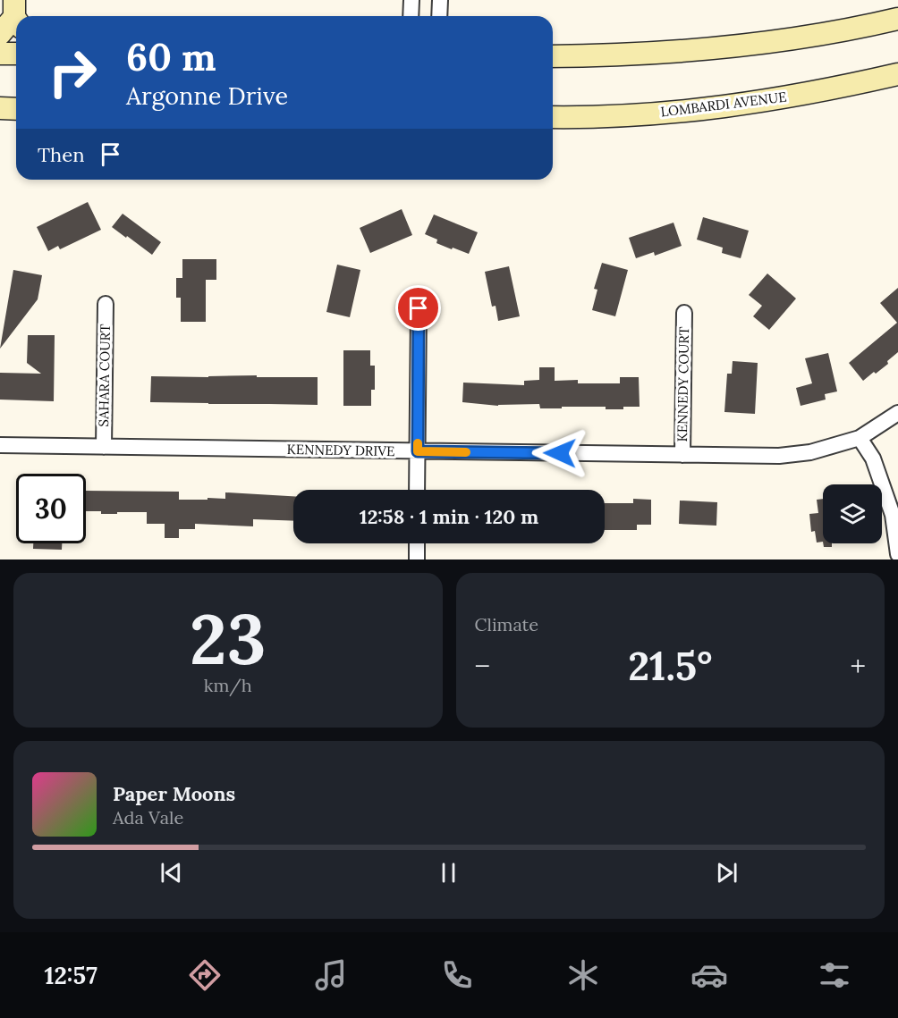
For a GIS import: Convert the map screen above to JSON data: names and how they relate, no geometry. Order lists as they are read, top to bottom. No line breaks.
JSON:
{"streets":{"main road":["LOMBARDI AVENUE"],"street":["SAHARA COURT","KENNEDY COURT","KENNEDY DRIVE"]},"crossings":[["SAHARA COURT","KENNEDY DRIVE"],["KENNEDY COURT","KENNEDY DRIVE"]],"page":{"turn":["60 m","Argonne Drive"],"then":"Then","limit":"30","trip":"12:58 · 1 min · 120 m","tile":[["23","km/h"],"Climate"],"heat":["−","21.5°","+"],"song":["Paper Moons","Ada Vale"],"tabs":"12:57"}}
